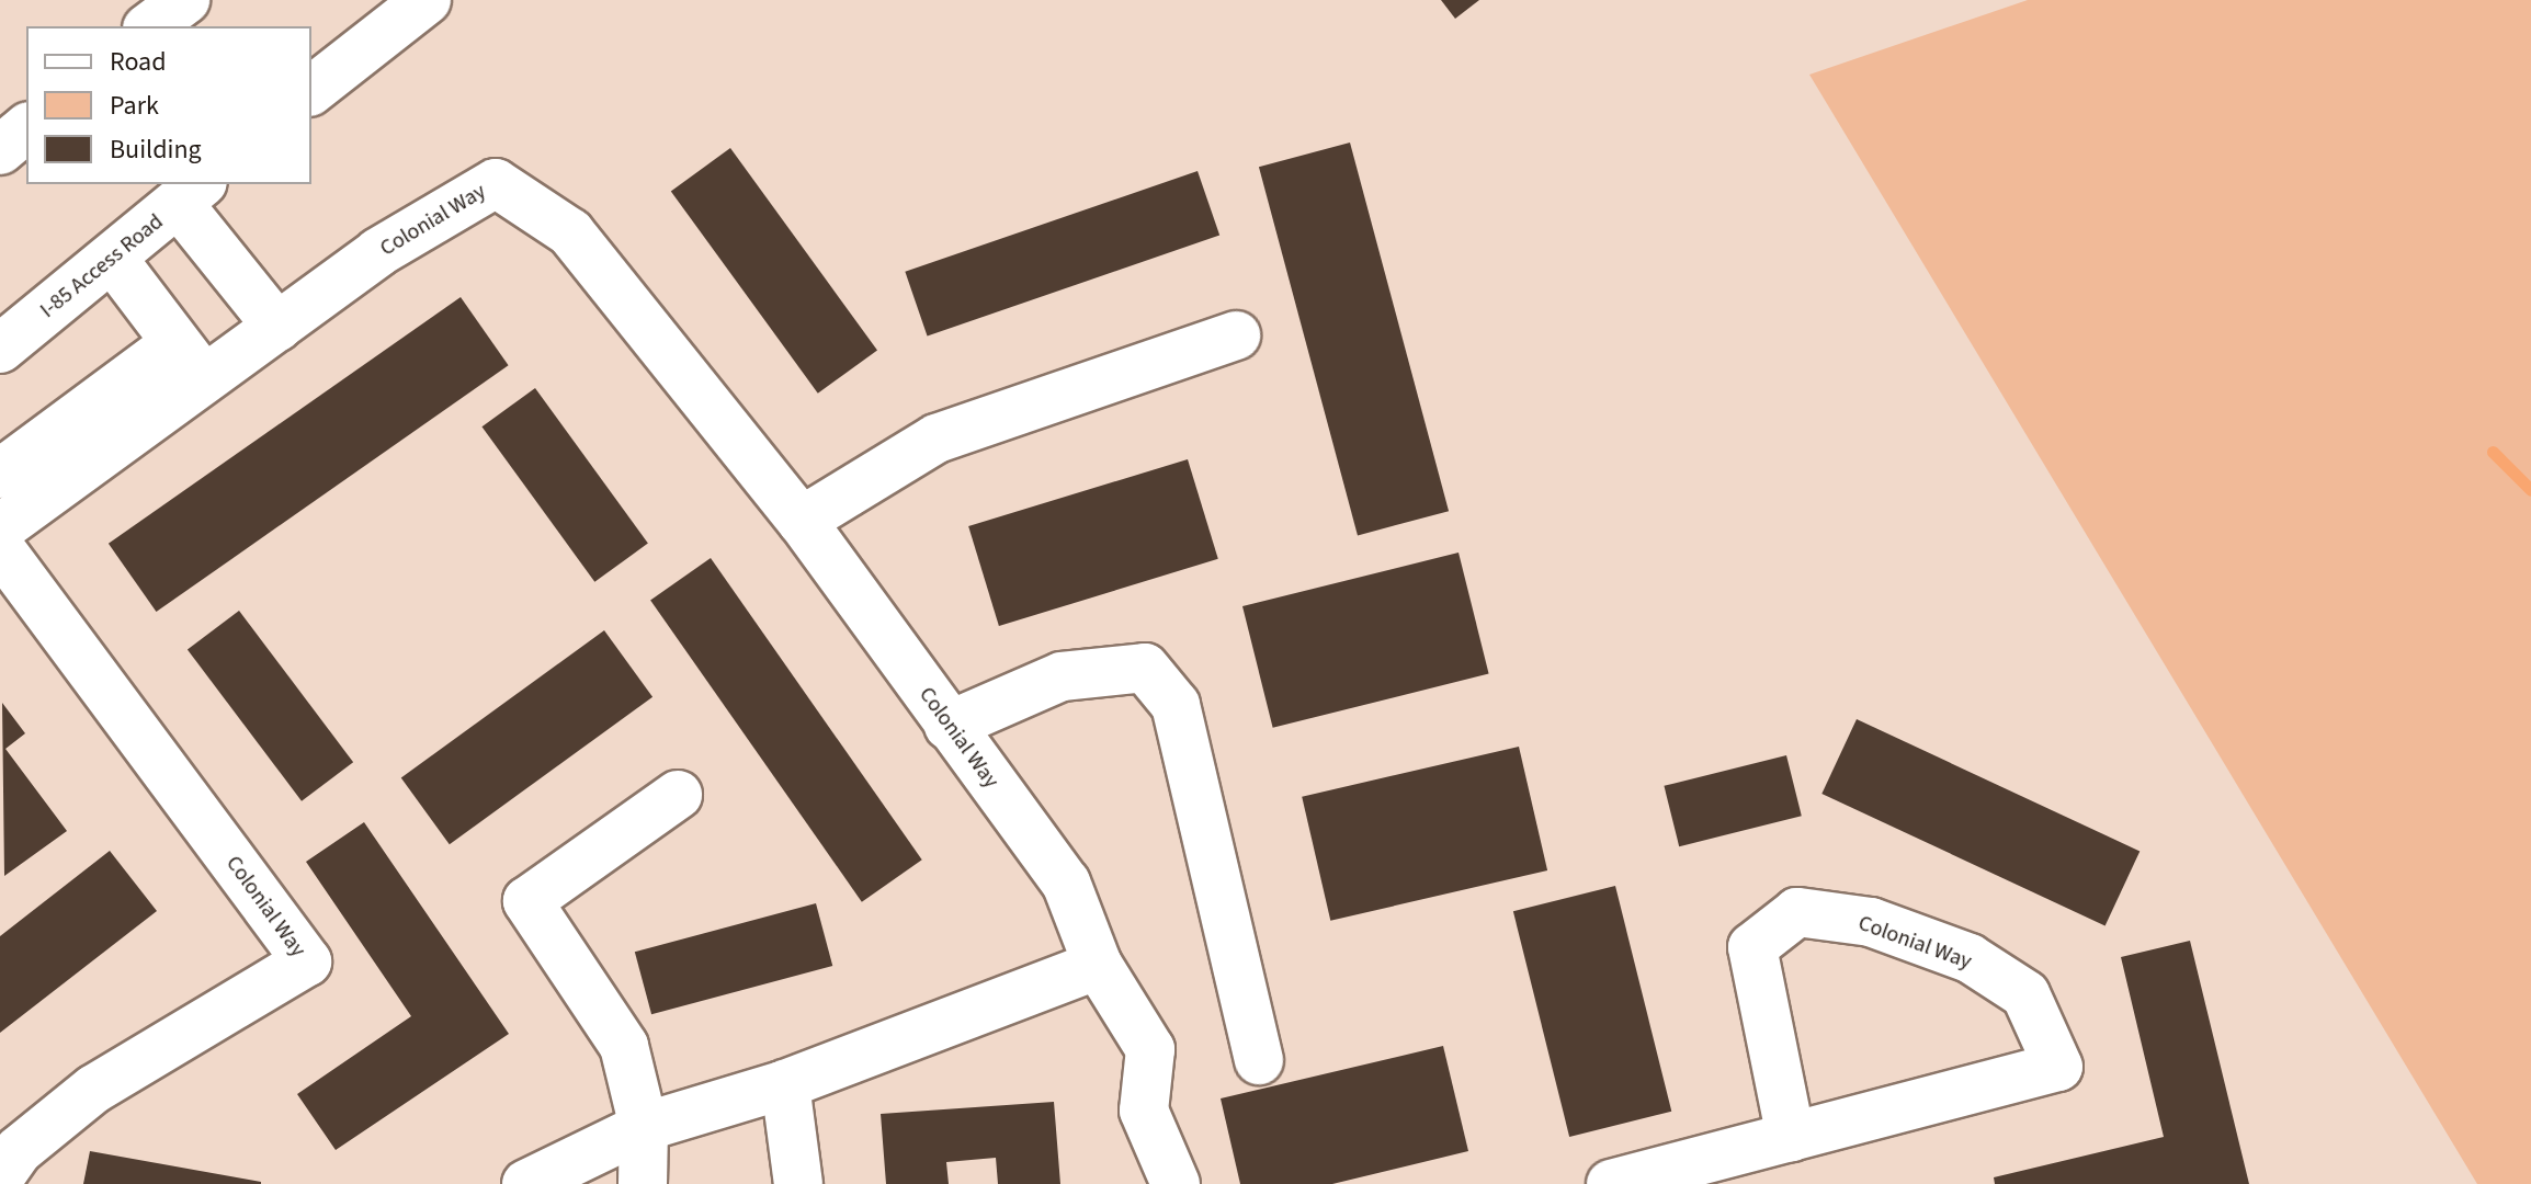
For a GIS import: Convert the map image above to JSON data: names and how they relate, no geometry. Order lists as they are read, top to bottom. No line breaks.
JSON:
{"streets":{"main road":["Colonial Way","I-85 Access Road"]},"legend":["Road","Park","Building"]}
